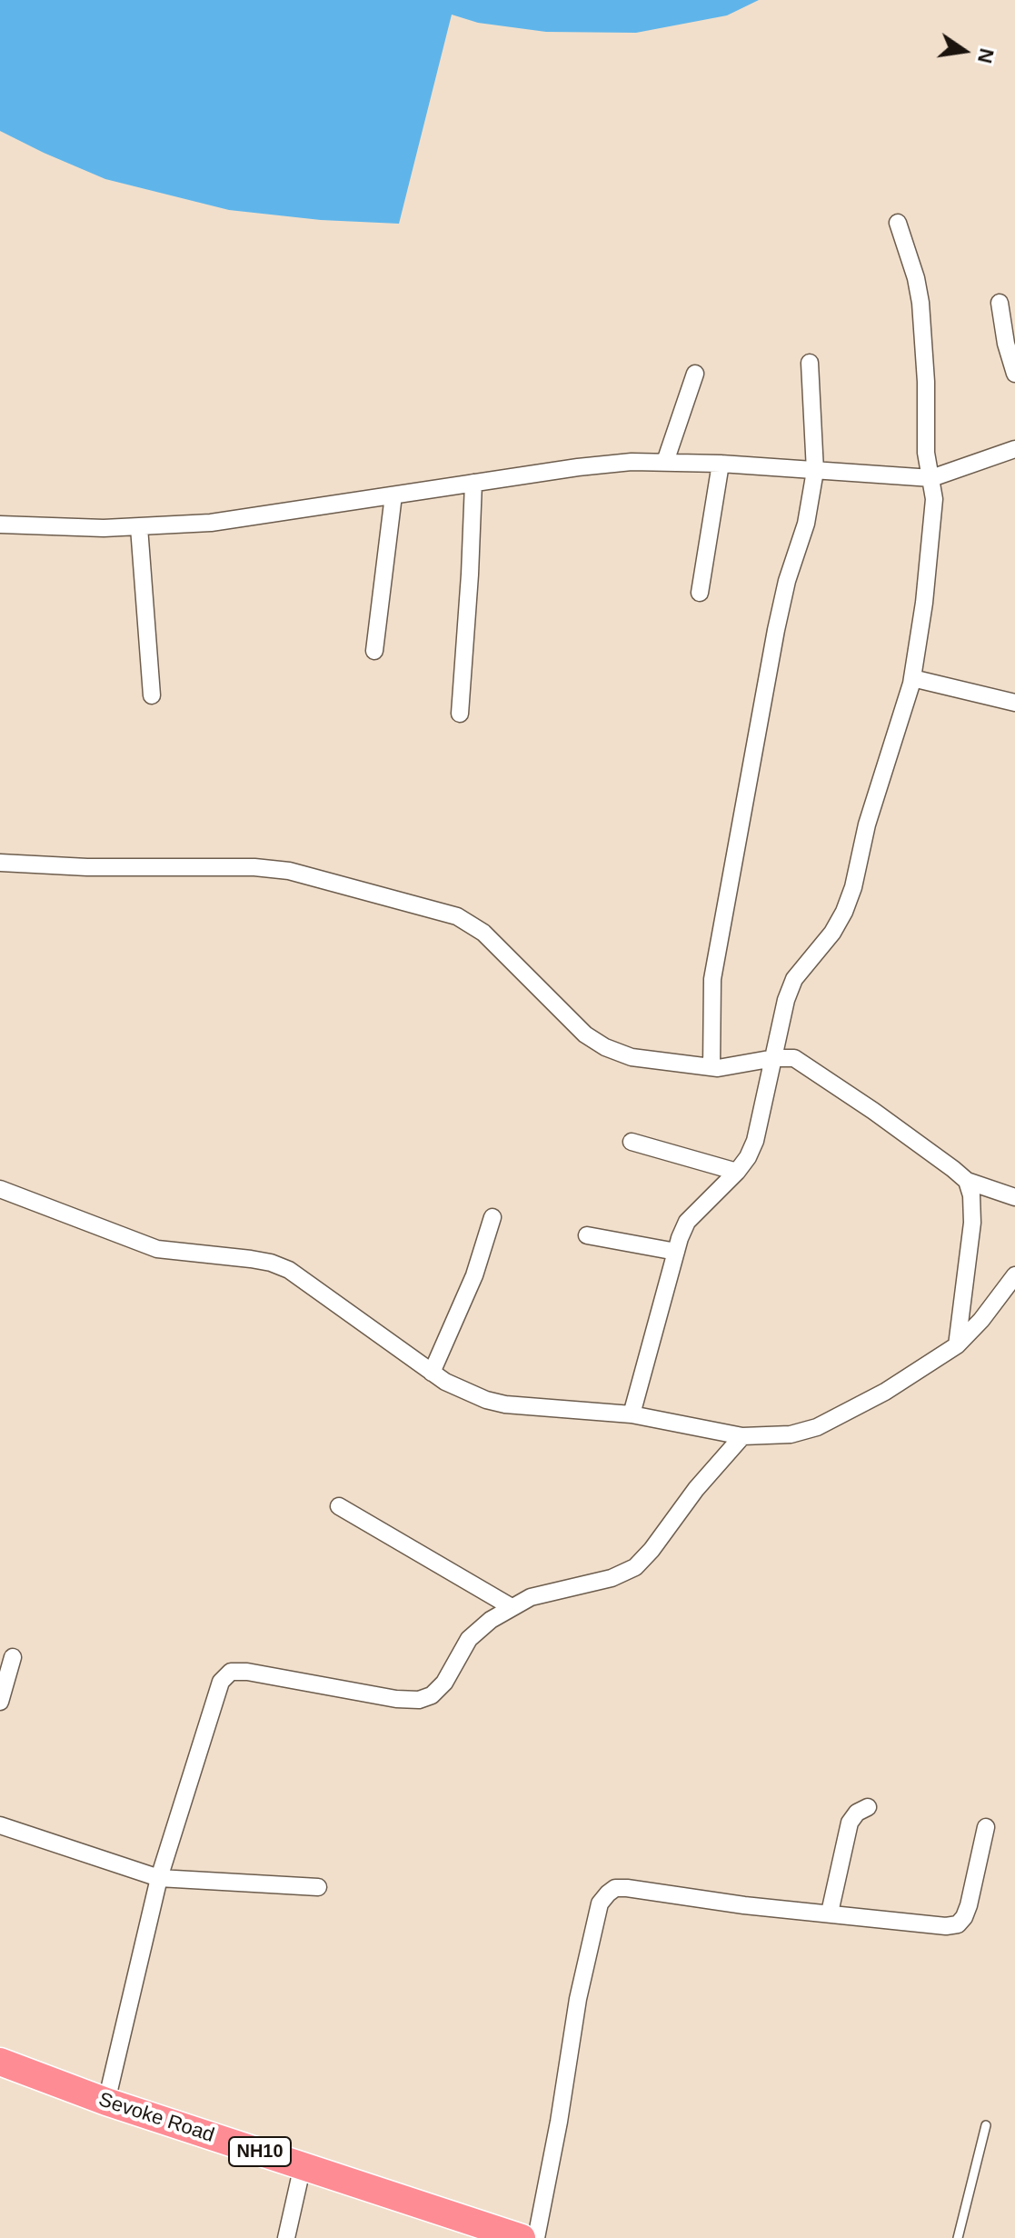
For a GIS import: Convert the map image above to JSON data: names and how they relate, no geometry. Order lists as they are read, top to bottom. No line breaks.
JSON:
{"streets":{"highway":["Sevoke Road","NH10"]},"north":"right"}
